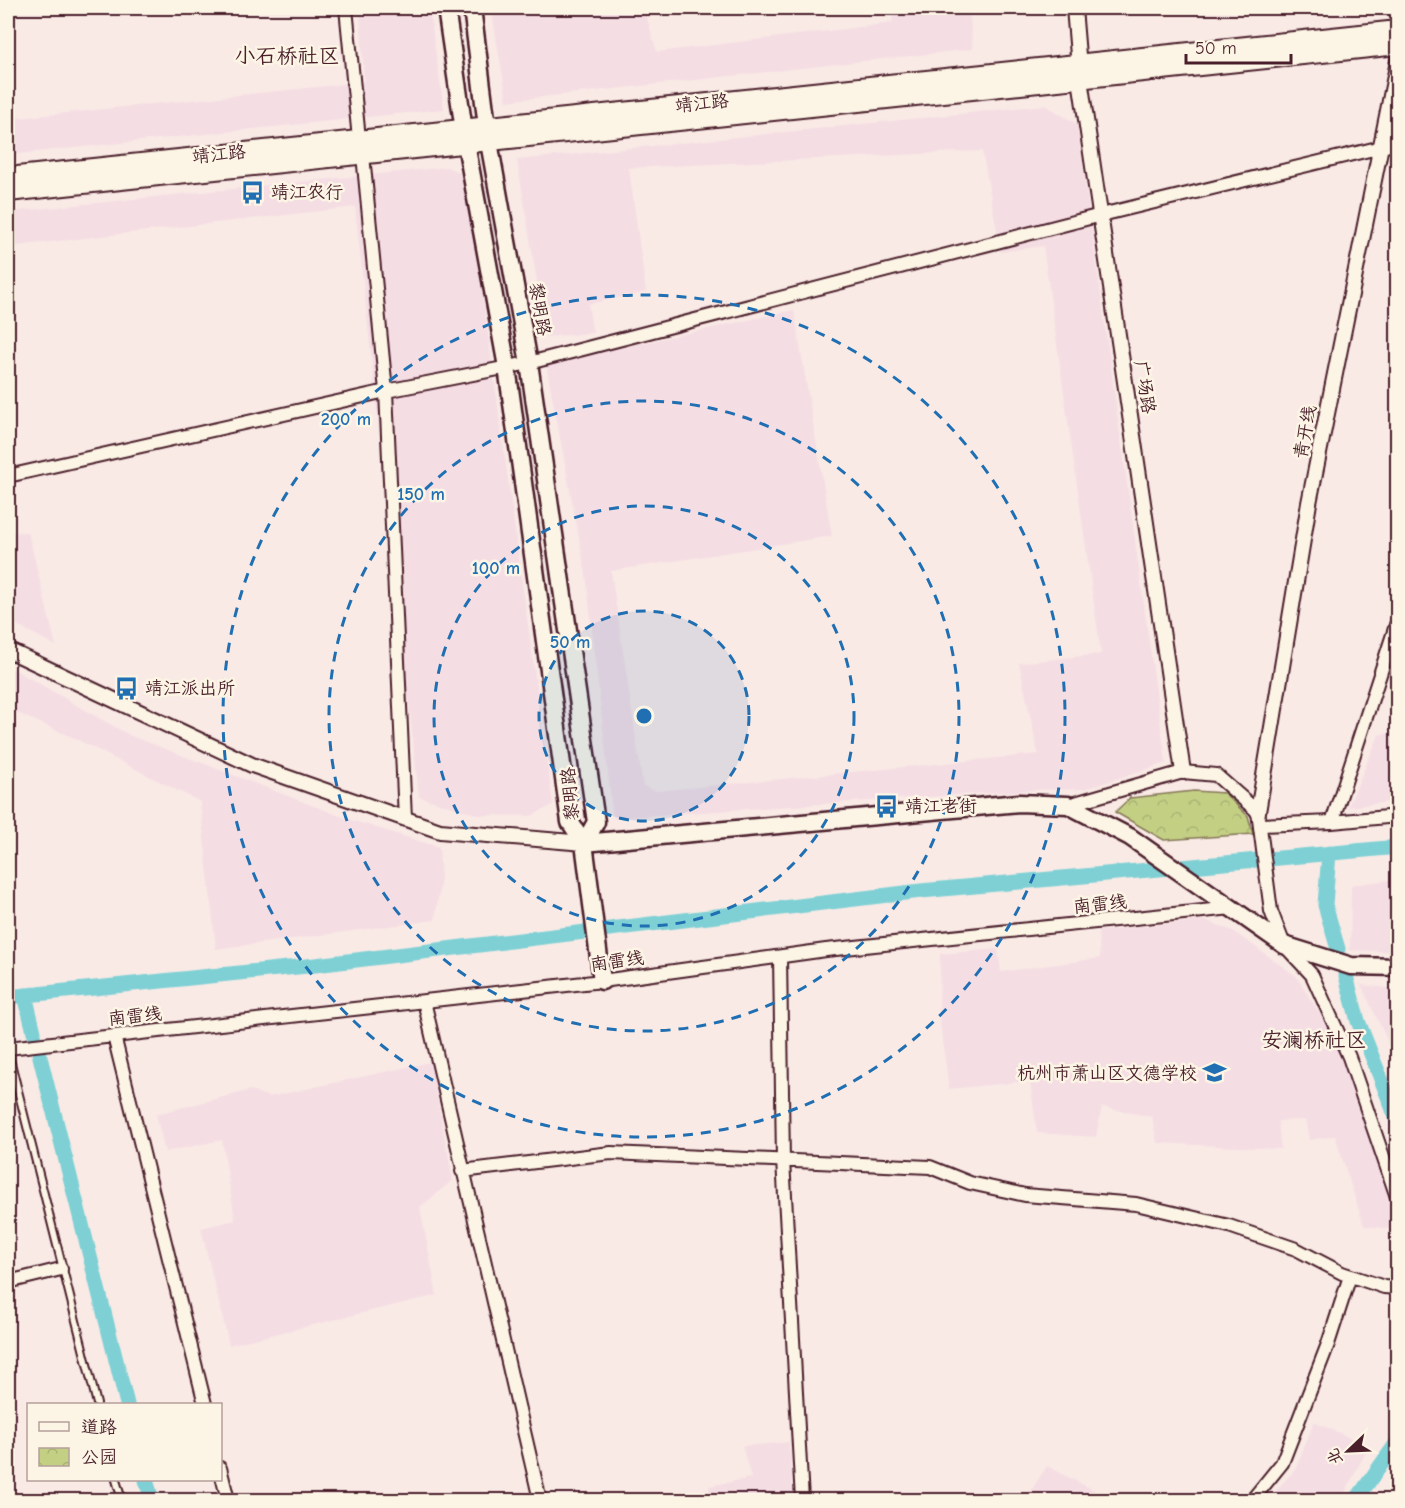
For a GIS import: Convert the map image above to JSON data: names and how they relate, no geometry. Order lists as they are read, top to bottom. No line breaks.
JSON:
{"streets":{"main road":["靖江路","黎明路"],"street":["广场路","青开线","南雷线"]},"crossings":[["靖江路","黎明路"],["靖江路","广场路"]],"districts":["小石桥社区","安澜桥社区"],"places":{"bus stop":["靖江农行","靖江派出所","靖江老街"],"school or university":["杭州市萧山区文德学校"]},"legend":["道路","公园"],"scale_bar":"50 m","north":"bottom left","rings":["200 m","150 m","100 m","50 m"]}
